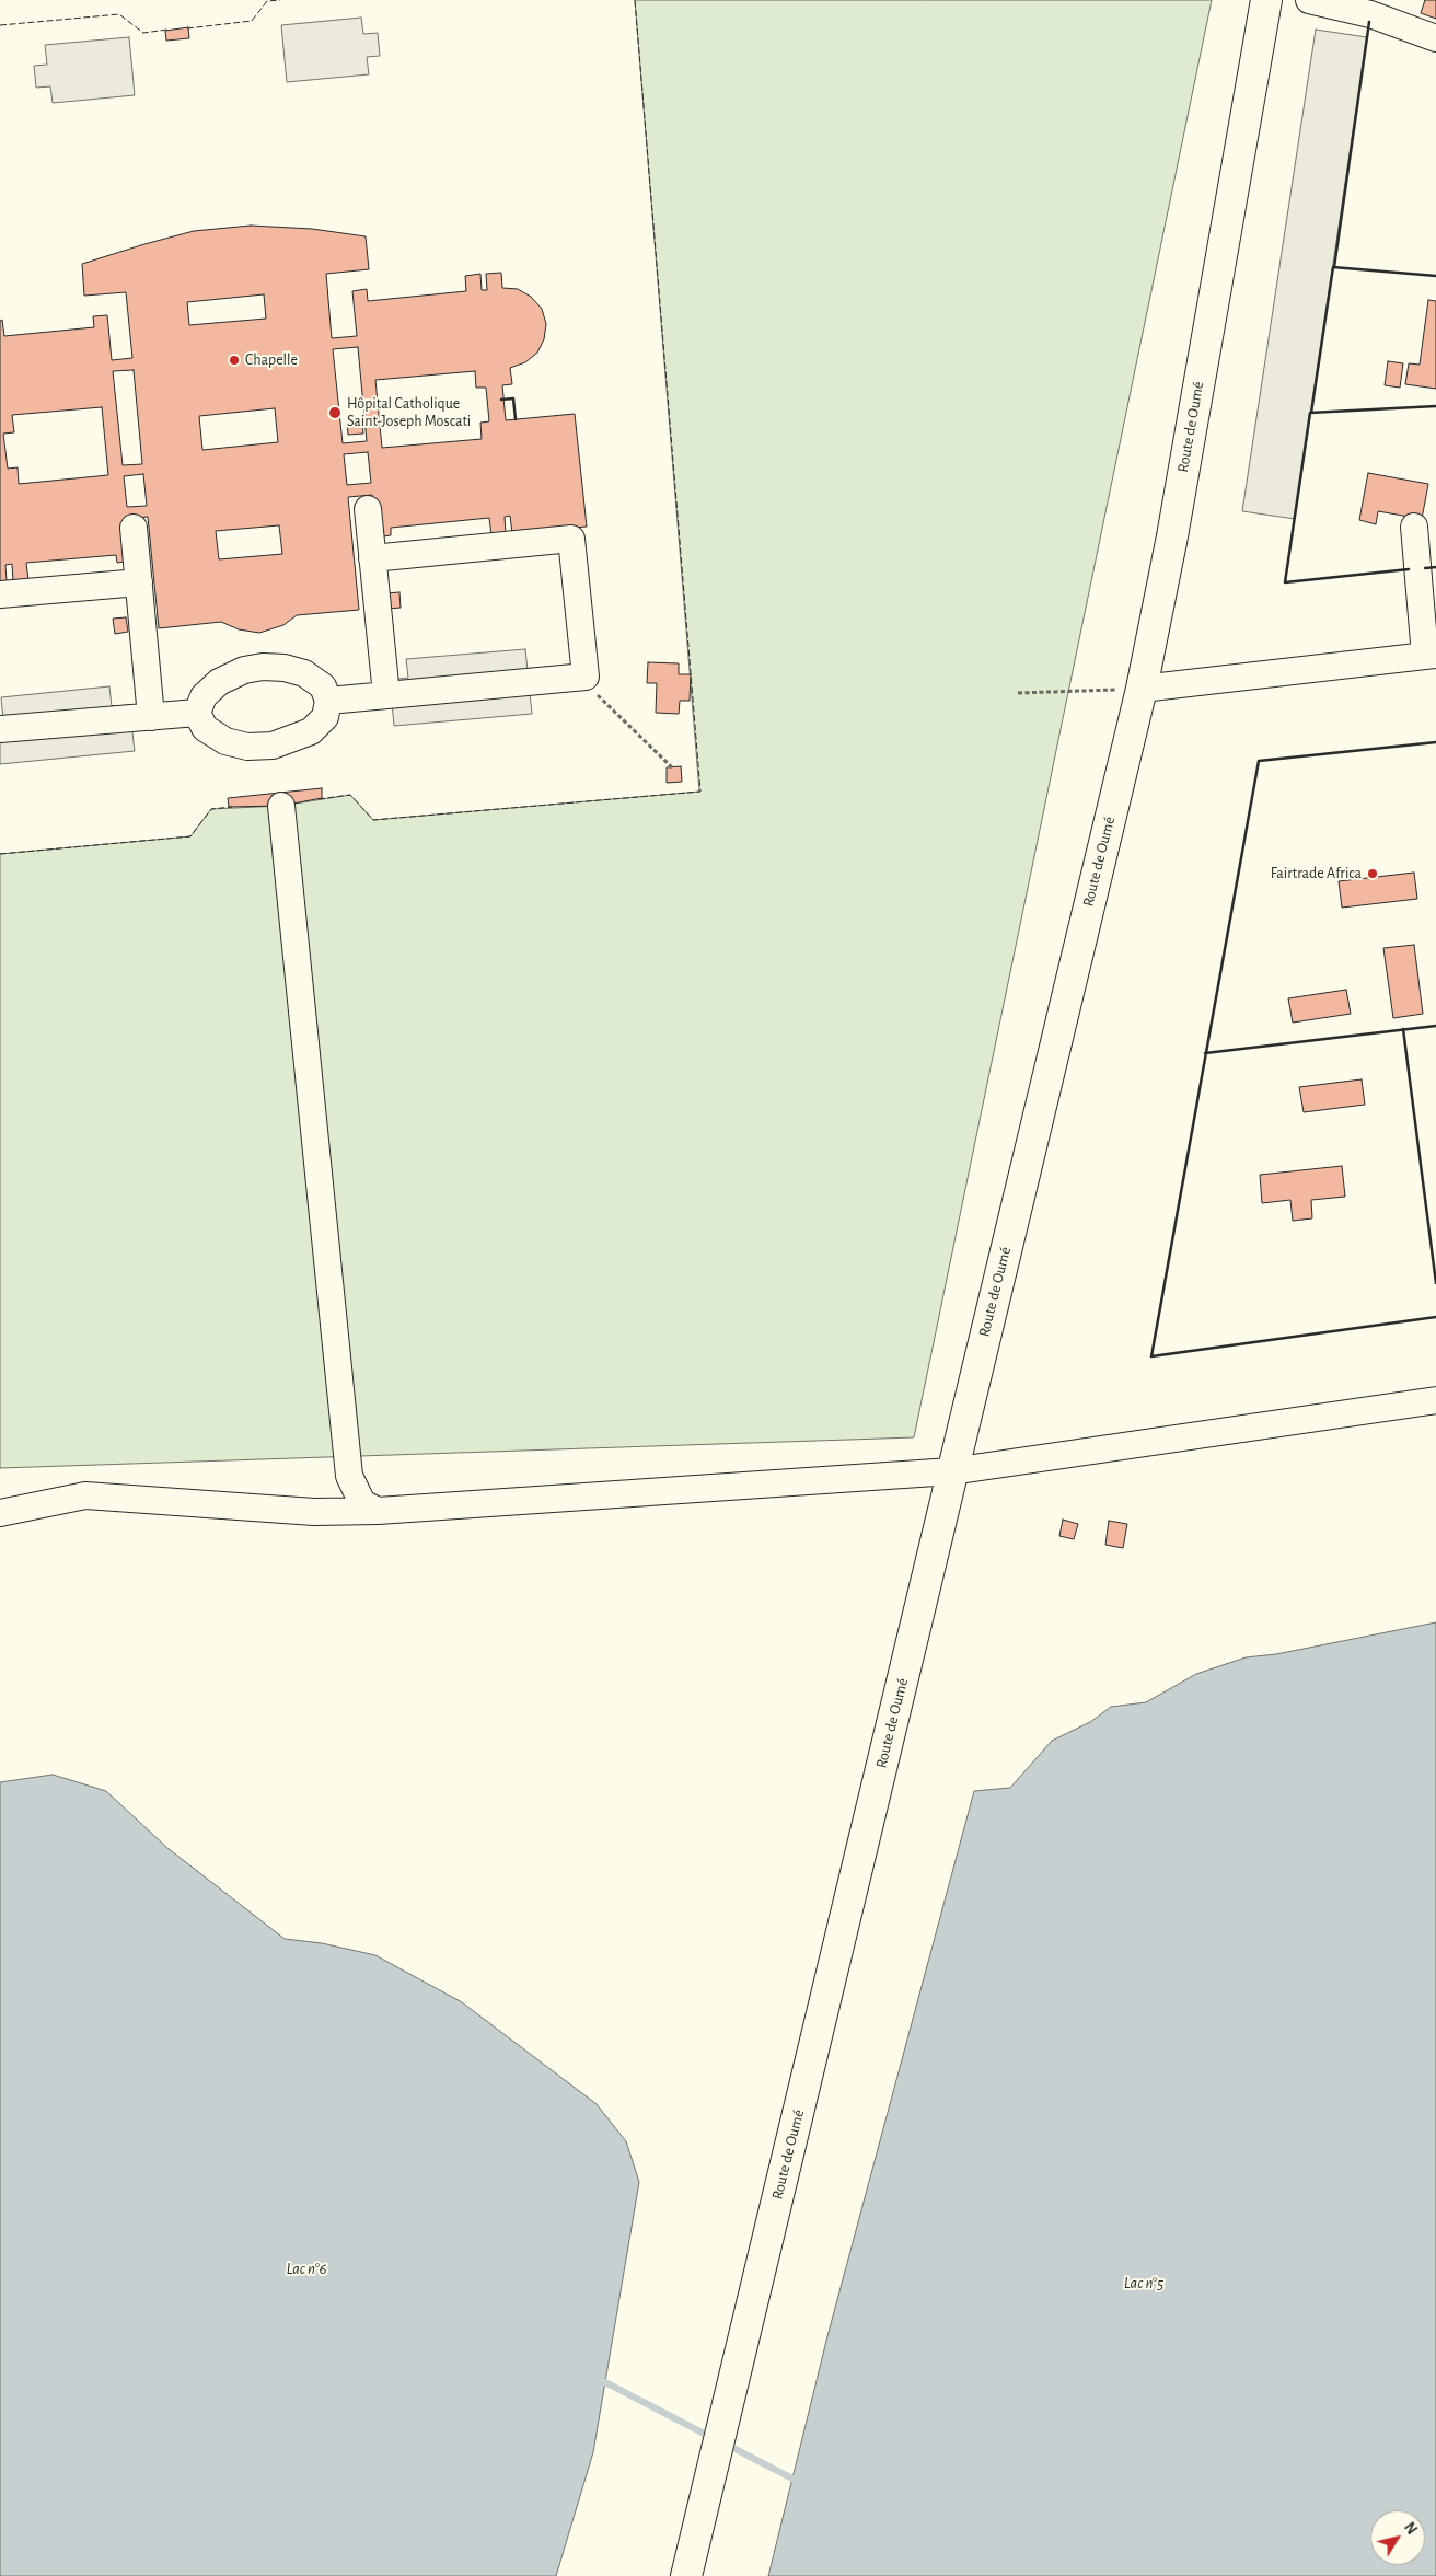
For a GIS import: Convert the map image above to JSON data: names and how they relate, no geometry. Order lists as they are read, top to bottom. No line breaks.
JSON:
{"streets":{"main road":["Route de Oumé"]},"water":["Lac n°6","Lac n°5"],"places":["Chapelle","Hôpital Catholique Saint-Joseph Moscati","Fairtrade Africa"],"north":"top right"}
